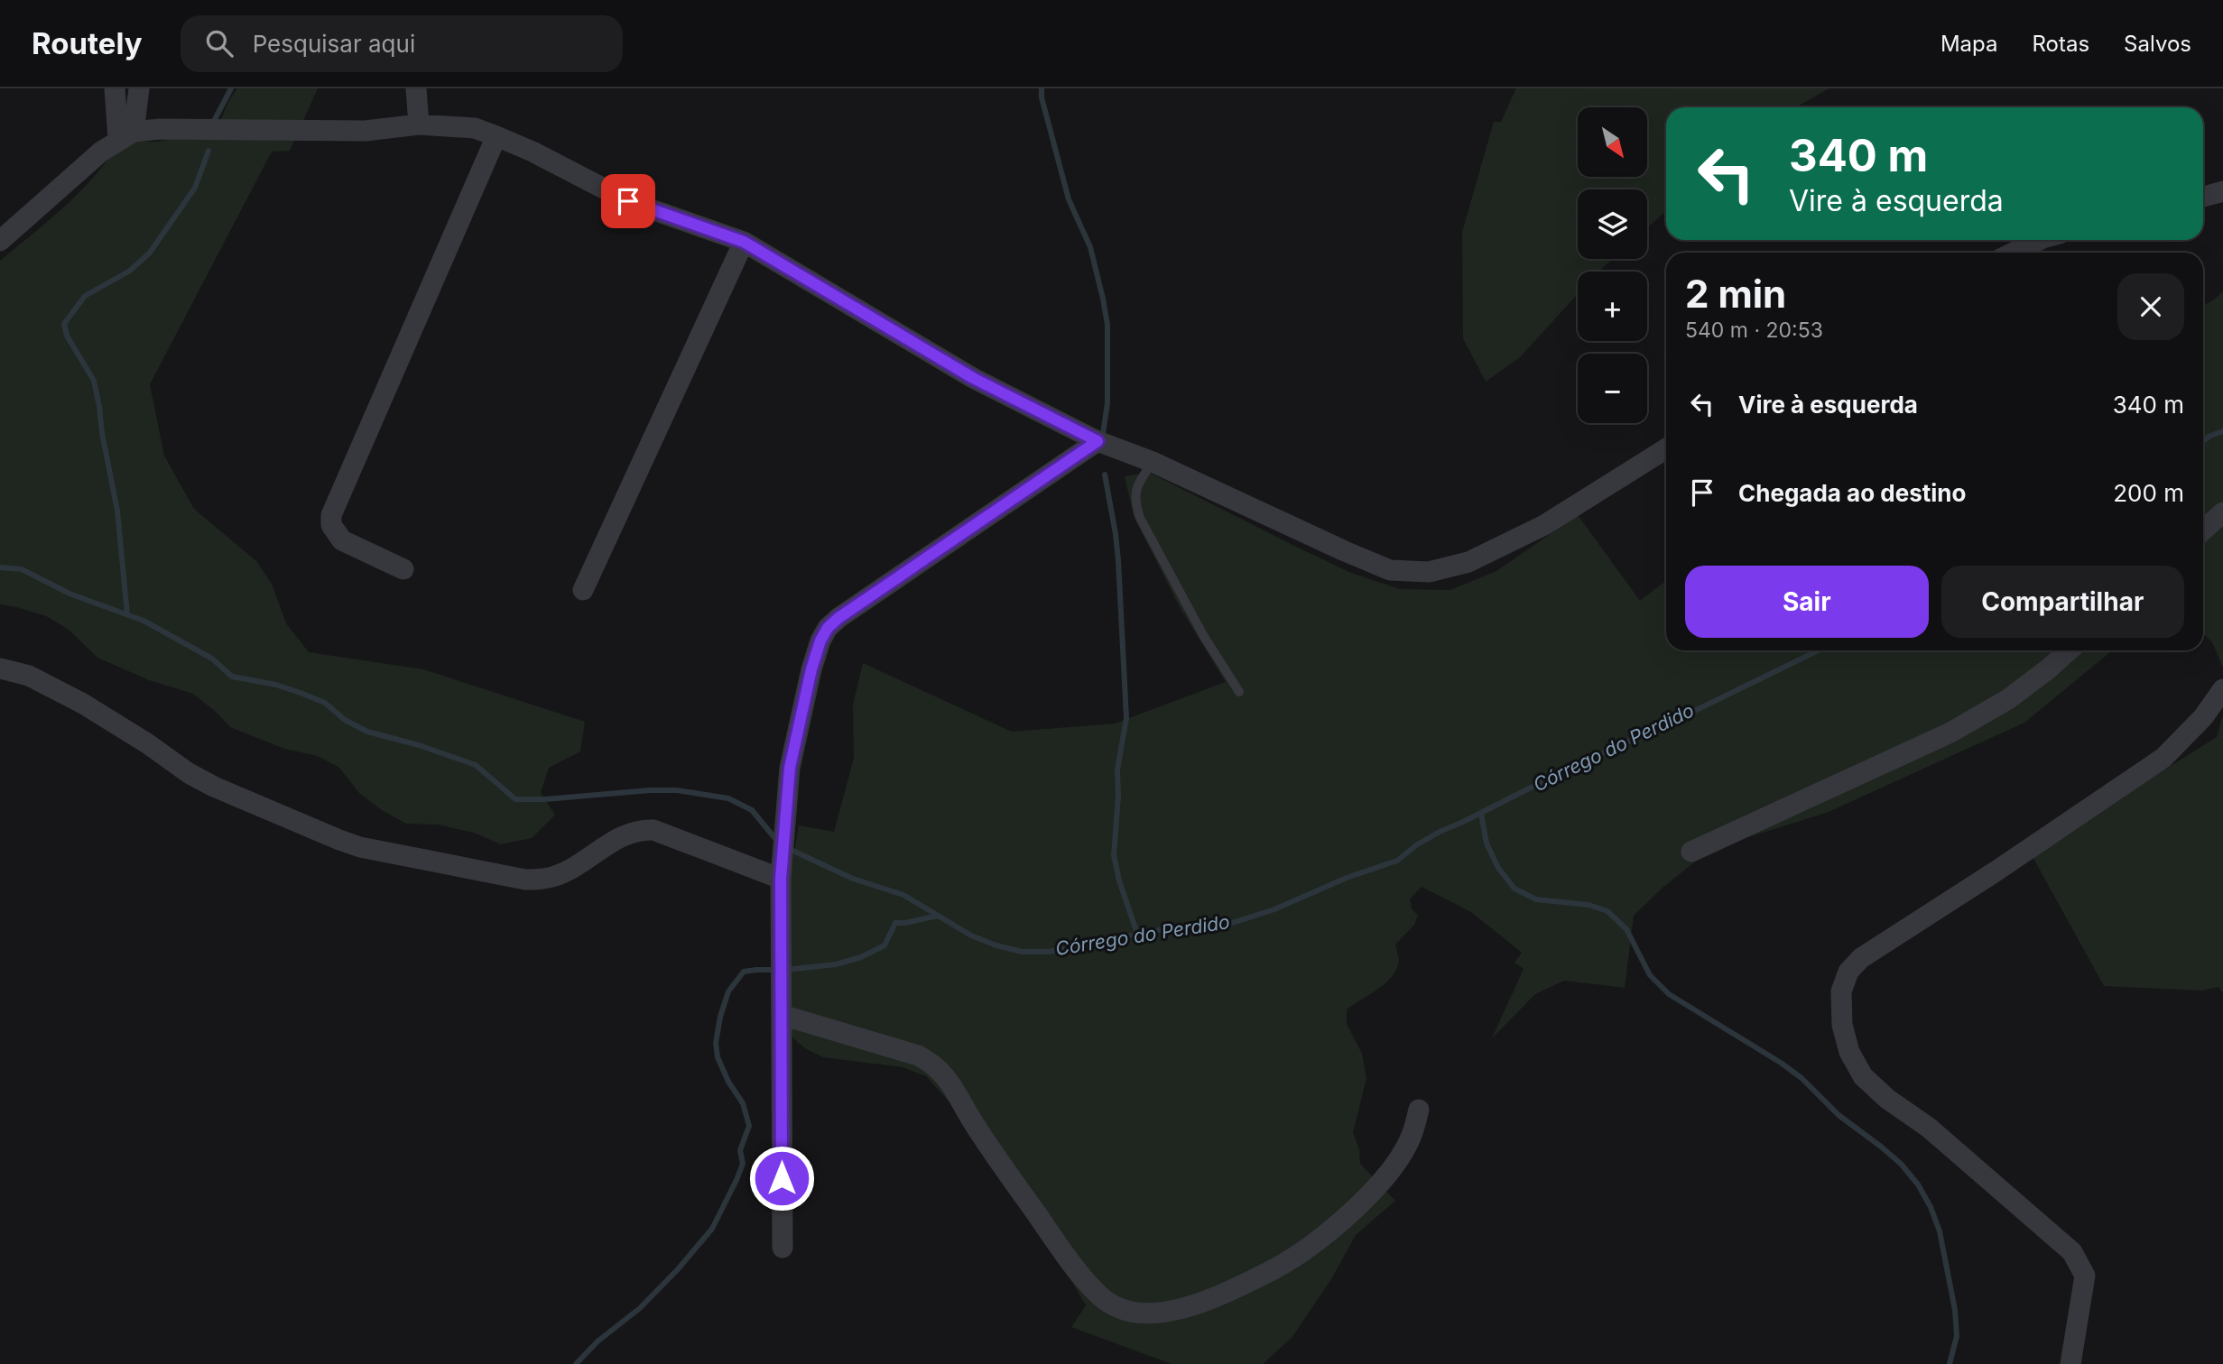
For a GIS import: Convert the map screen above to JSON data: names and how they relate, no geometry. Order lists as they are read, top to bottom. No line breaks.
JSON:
{"water":["Córrego do Perdido"],"north":"bottom right","page":{"header":"Routely","search":"Pesquisar aqui","nav":["Mapa","Rotas","Salvos"],"map_buttons":["+","−"],"turn":["340 m","Vire à esquerda"],"heading":["2 min","540 m · 20:53"],"list":[{"name":"Vire à esquerda","value":"340 m"},{"name":"Chegada ao destino","value":"200 m"}],"buttons":["Sair","Compartilhar"]}}
